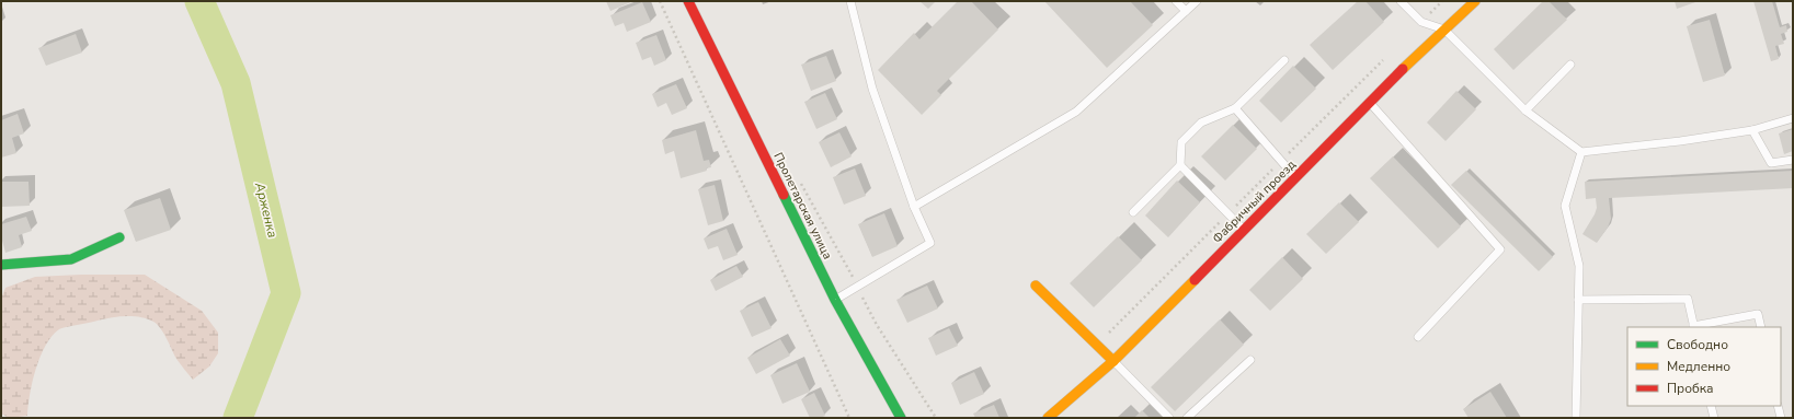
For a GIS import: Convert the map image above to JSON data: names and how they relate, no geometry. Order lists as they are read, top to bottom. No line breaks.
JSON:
{"streets":{"street":["Фабричный проезд","Пролетарская улица"]},"water":["Арженка"],"legend":["Свободно","Медленно","Пробка"]}
